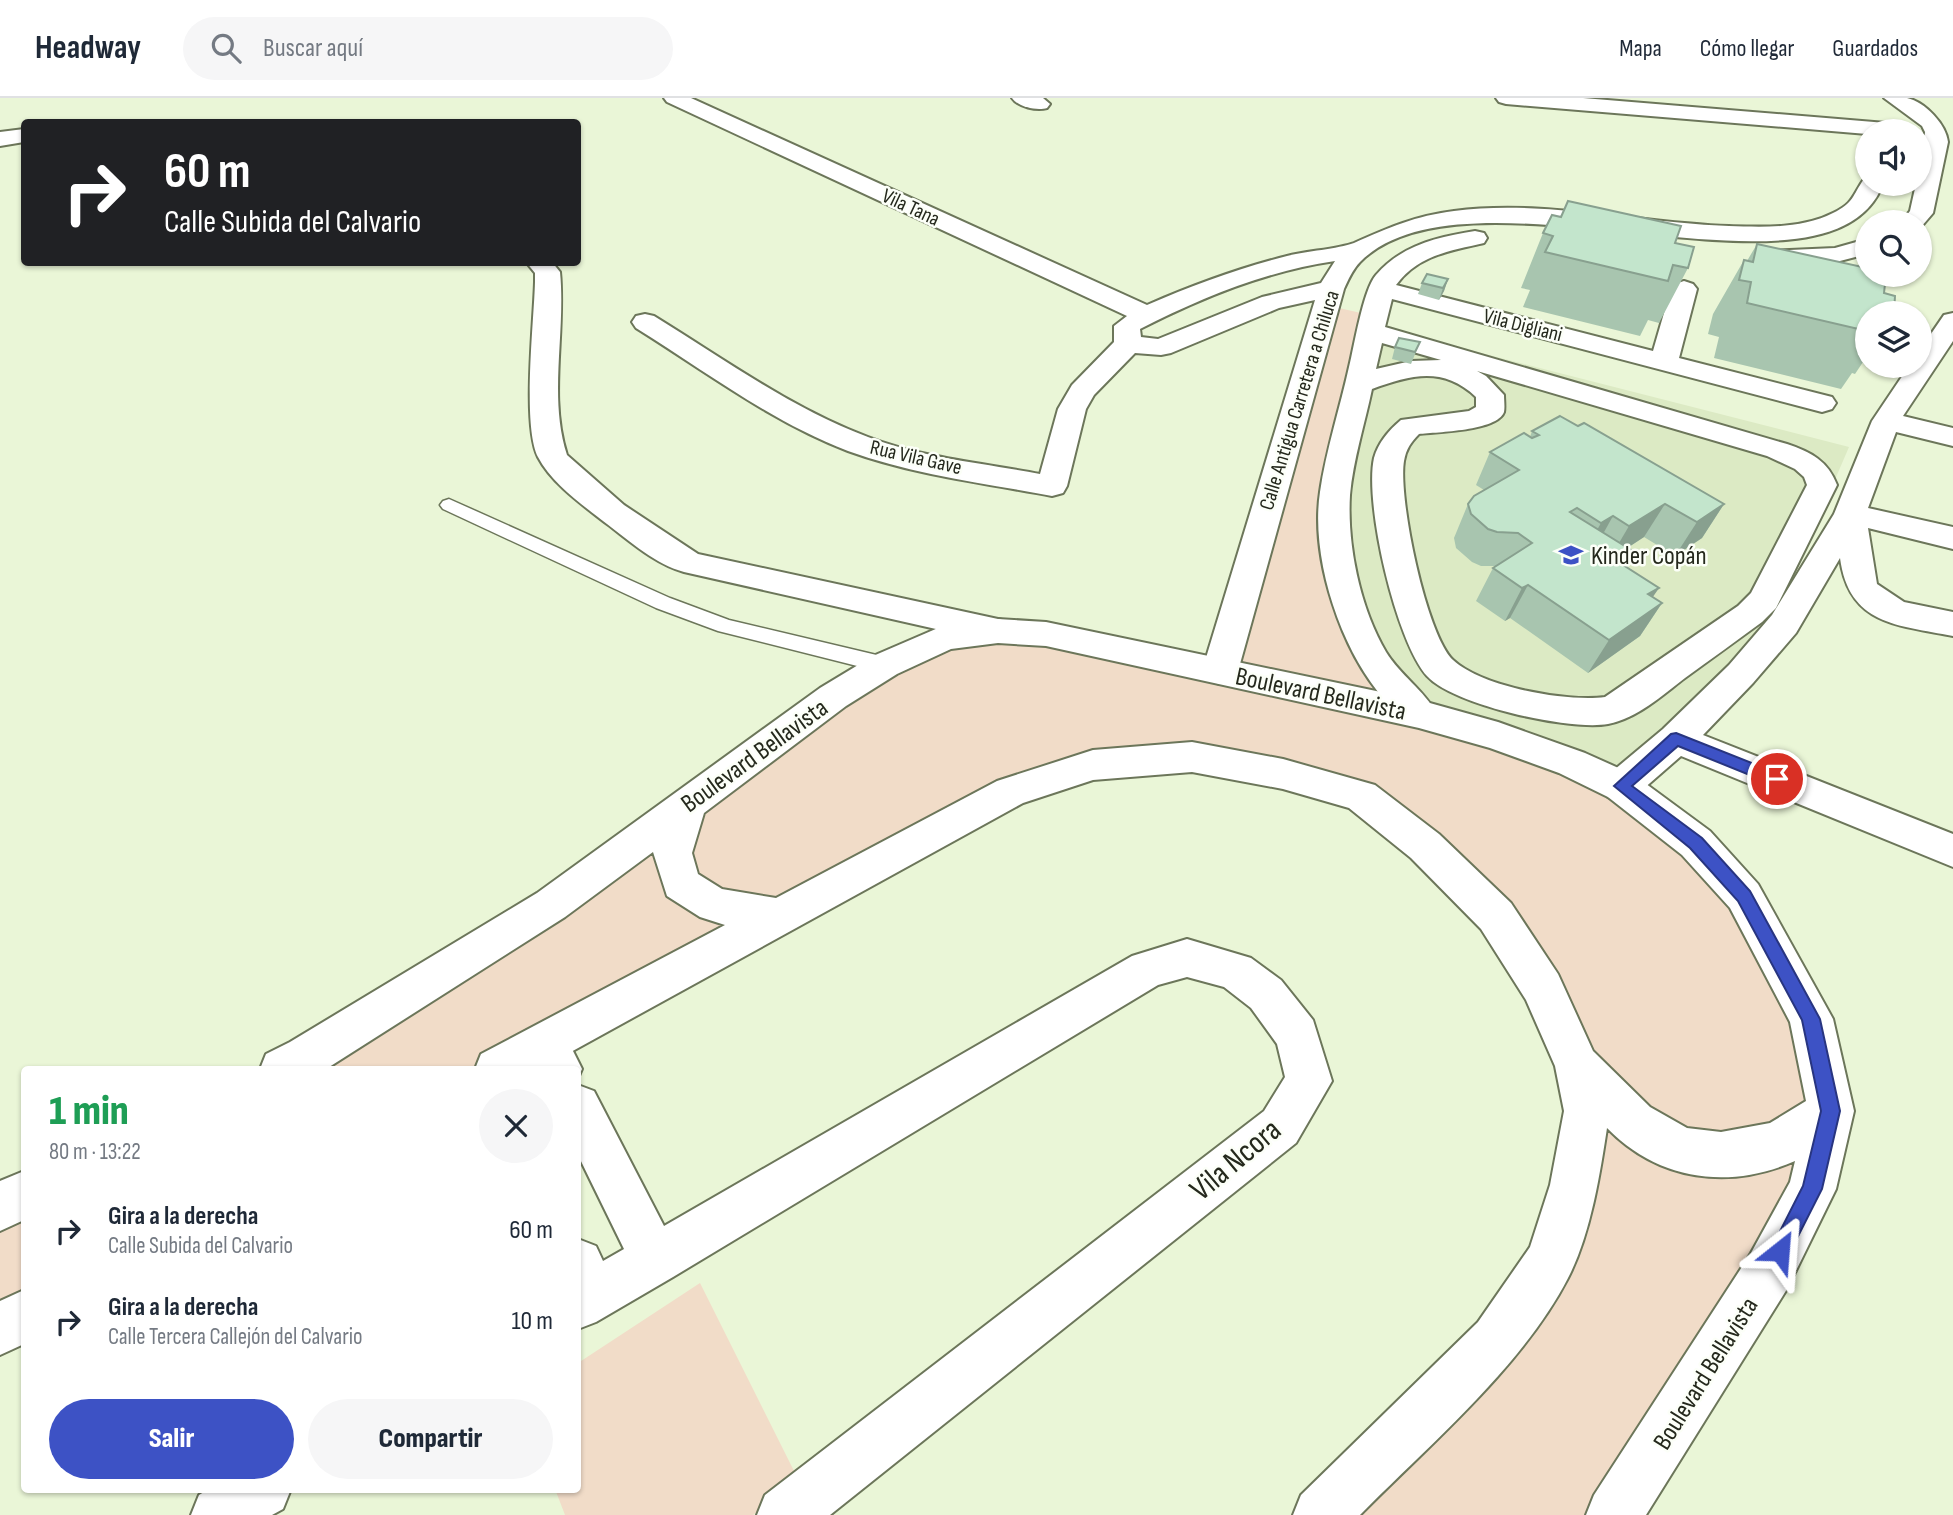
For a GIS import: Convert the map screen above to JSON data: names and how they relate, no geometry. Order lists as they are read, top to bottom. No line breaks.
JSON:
{"streets":{"street":["Vila Tana","Vila Digliani","Calle Antigua Carretera a Chiluca","Rua Vila Gave","Boulevard Bellavista","Vila Ncora"]},"crossings":[["Vila Tana","Rua Vila Gave"],["Vila Digliani","Calle Antigua Carretera a Chiluca"],["Calle Antigua Carretera a Chiluca","Boulevard Bellavista"]],"places":{"school or university":["Kinder Copán"]},"page":{"header":"Headway","search":"Buscar aquí","nav":["Mapa","Cómo llegar","Guardados"],"turn":["60 m","Calle Subida del Calvario"],"heading":["1 min","80 m · 13:22"],"list":[{"name":"Gira a la derecha","note":"Calle Subida del Calvario","value":"60 m"},{"name":"Gira a la derecha","note":"Calle Tercera Callejón del Calvario","value":"10 m"}],"buttons":["Salir","Compartir"]}}
